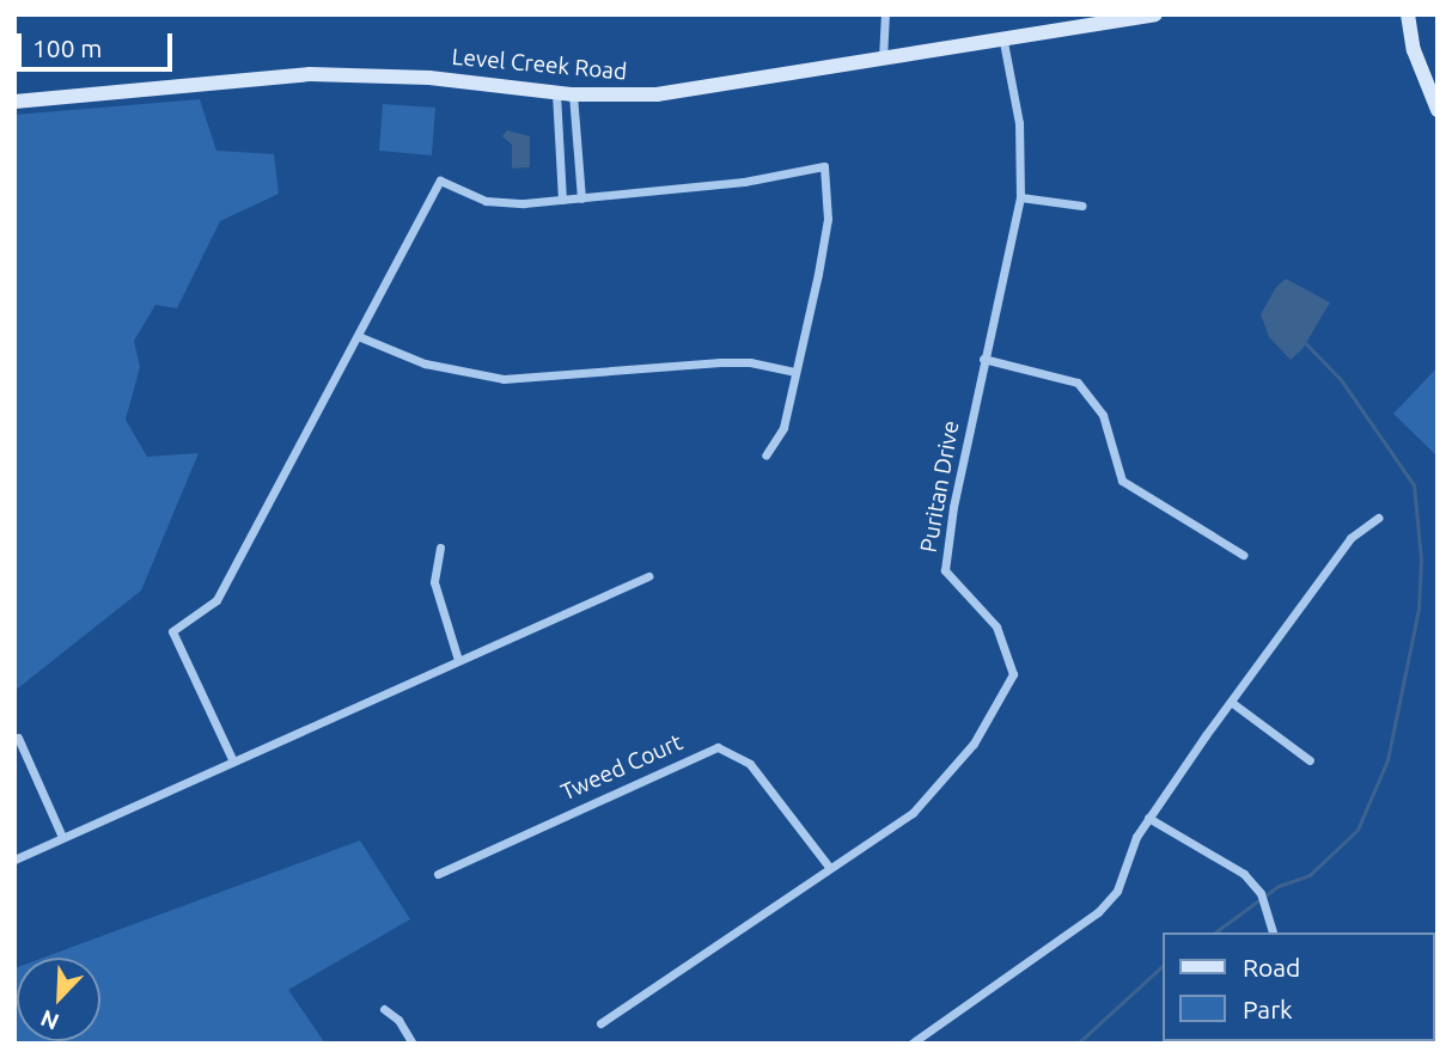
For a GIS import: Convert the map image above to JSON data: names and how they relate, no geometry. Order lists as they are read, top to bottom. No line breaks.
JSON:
{"streets":{"street":["Level Creek Road","Puritan Drive","Tweed Court"]},"crossings":[["Level Creek Road","Puritan Drive"],["Puritan Drive","Tweed Court"]],"legend":["Road","Park"],"scale_bar":"100 m","north":"bottom left"}
